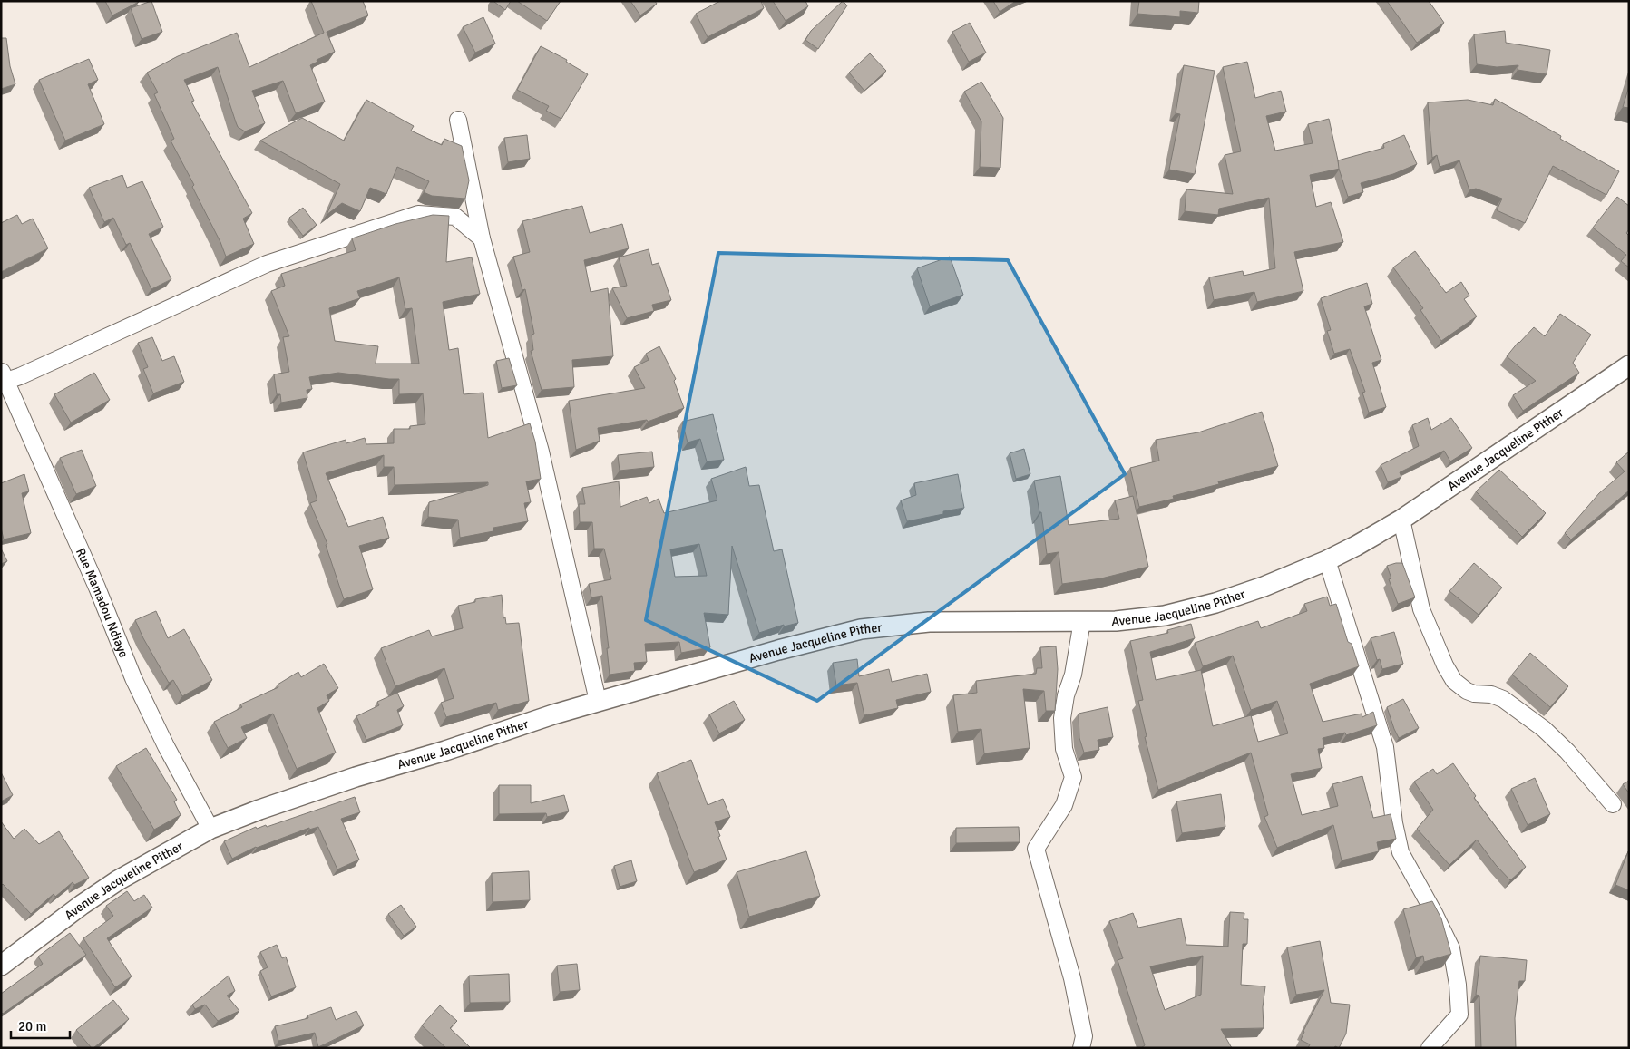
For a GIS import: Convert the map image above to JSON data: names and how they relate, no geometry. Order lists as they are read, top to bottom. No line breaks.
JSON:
{"streets":{"street":["Avenue Jacqueline Pither","Rue Mamadou Ndiaye"]},"crossings":[["Avenue Jacqueline Pither","Rue Mamadou Ndiaye"]],"scale_bar":"20 m"}
